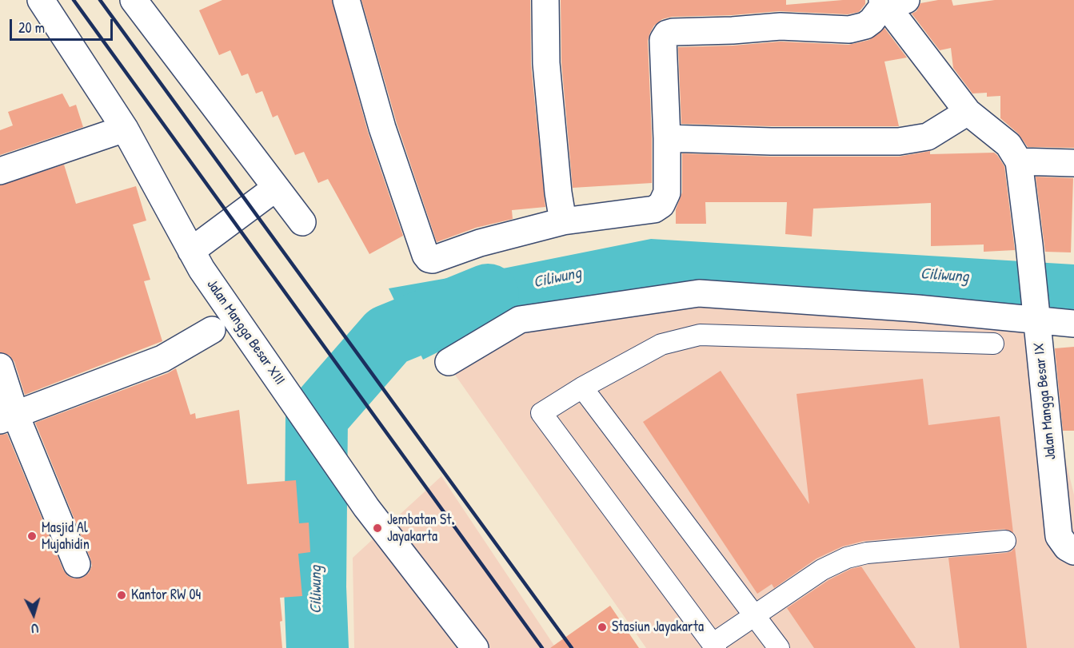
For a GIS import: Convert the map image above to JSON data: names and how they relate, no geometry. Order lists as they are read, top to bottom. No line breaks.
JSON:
{"streets":{"street":["Jalan Mangga Besar XIII","Jalan Mangga Besar IX"]},"water":["Ciliwung"],"places":["Jembatan St. Jayakarta","Masjid Al Mujahidin","Kantor RW 04","Stasiun Jayakarta"],"scale_bar":"20 m","north":"bottom"}
